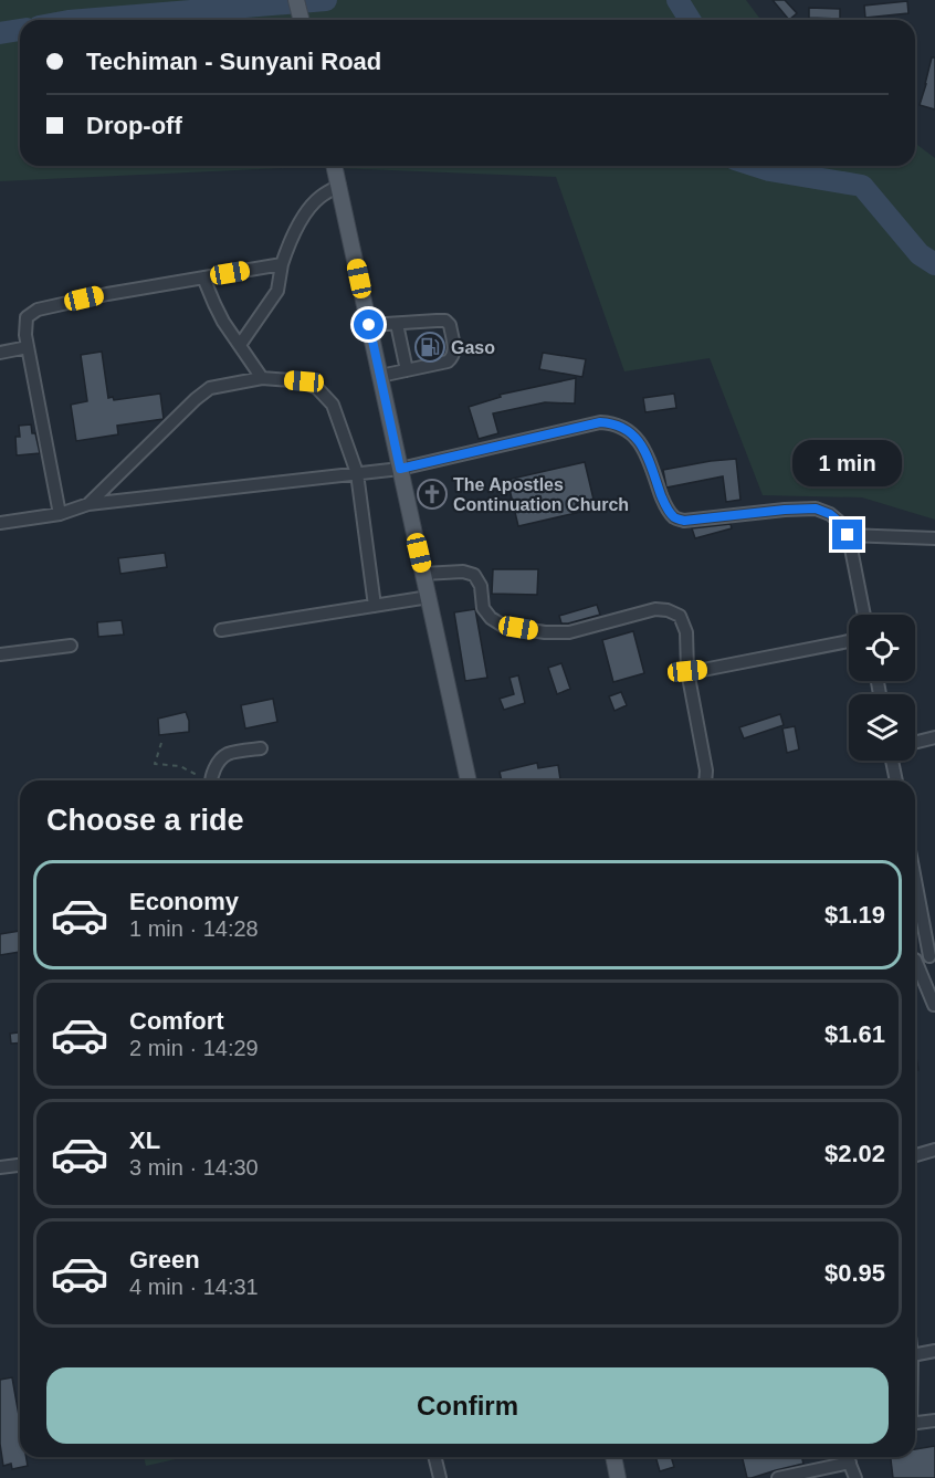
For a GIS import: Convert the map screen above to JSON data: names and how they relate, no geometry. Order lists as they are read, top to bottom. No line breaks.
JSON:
{"places":{"fuel station":["Gaso"],"church":["The Apostles Continuation Church"]},"page":{"banner":["Techiman - Sunyani Road","Drop-off"],"bubble":"1 min","heading":"Choose a ride","list":[{"name":"Economy","note":"1 min · 14:28","value":"$1.19"},{"name":"Comfort","note":"2 min · 14:29","value":"$1.61"},{"name":"XL","note":"3 min · 14:30","value":"$2.02"},{"name":"Green","note":"4 min · 14:31","value":"$0.95"}],"buttons":"Confirm"}}
